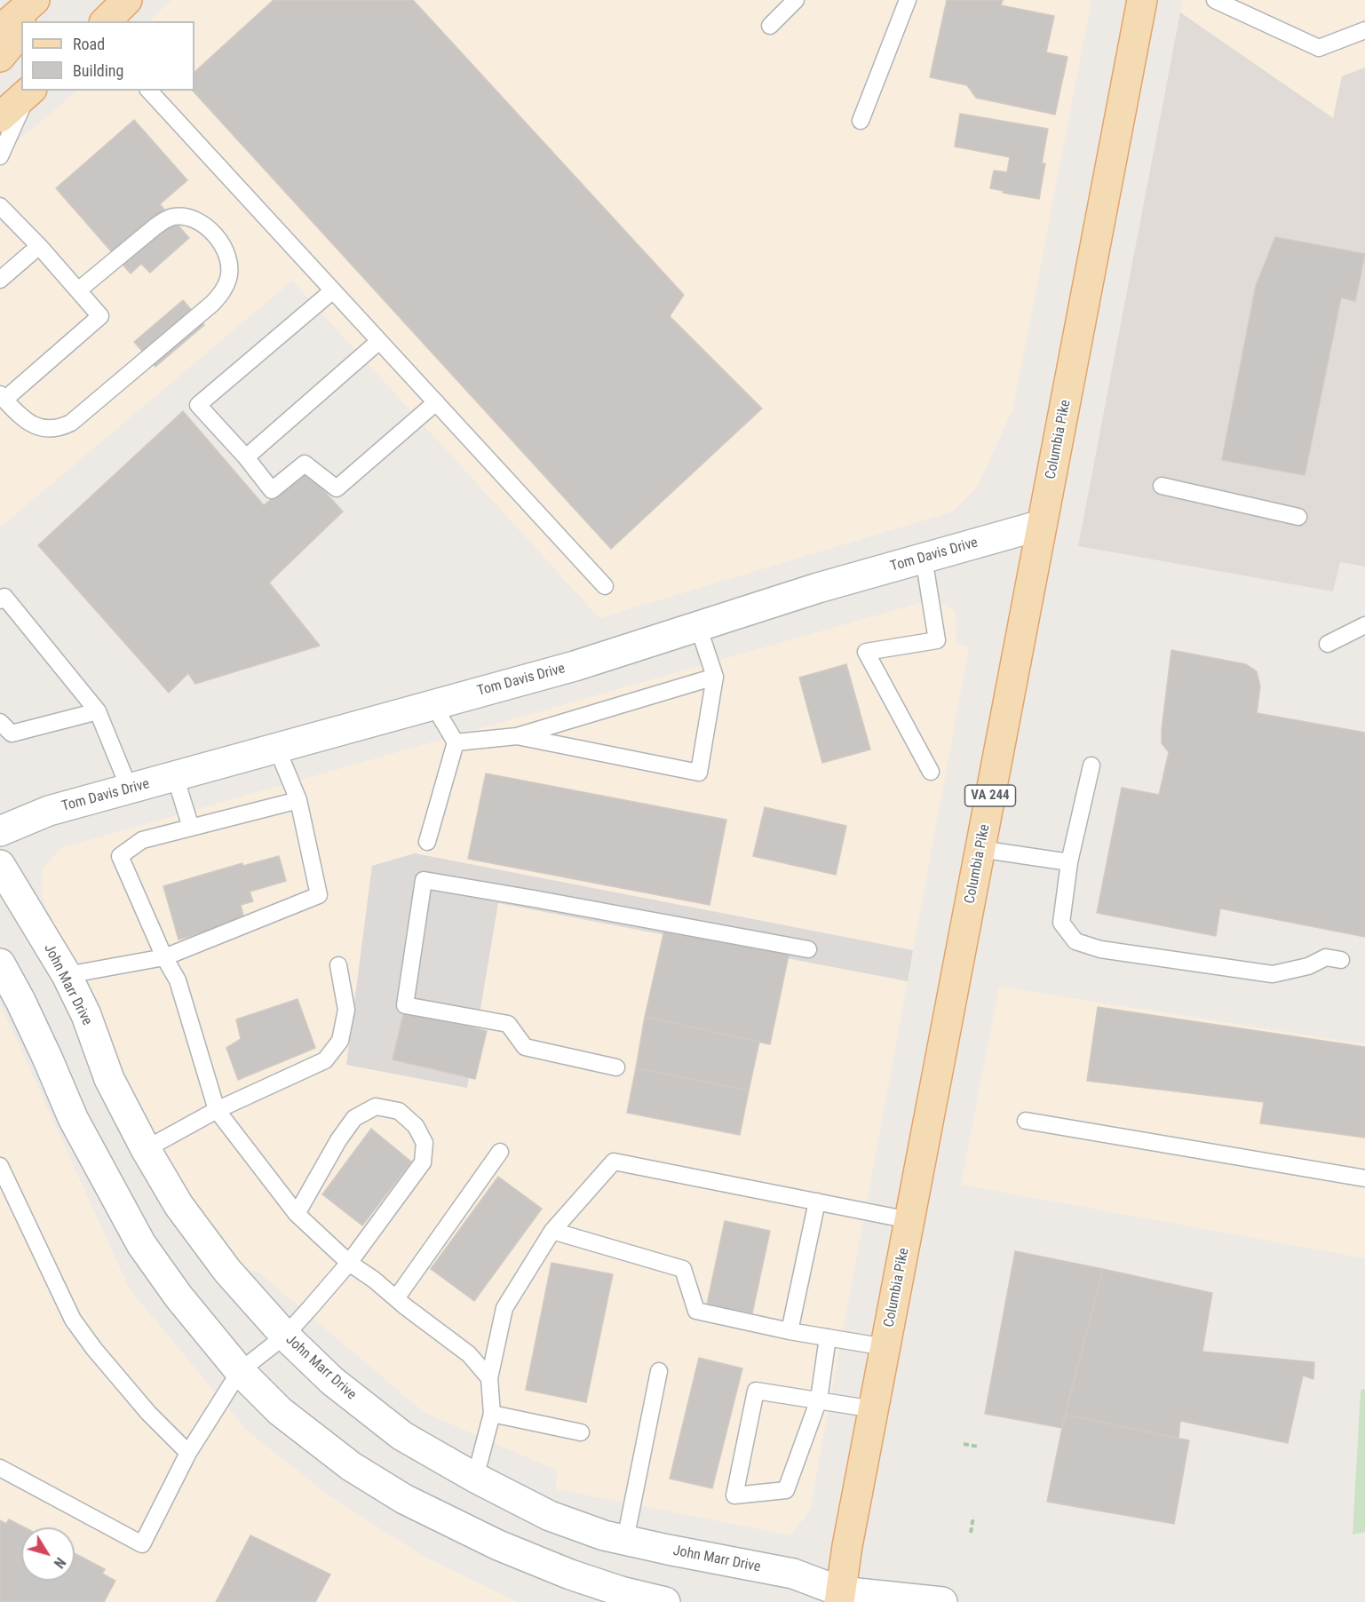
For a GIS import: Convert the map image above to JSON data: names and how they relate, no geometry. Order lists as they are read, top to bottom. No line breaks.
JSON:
{"streets":{"main road":["Columbia Pike","VA 244"],"street":["Tom Davis Drive","John Marr Drive"]},"crossings":[["Columbia Pike","Tom Davis Drive"],["Columbia Pike","John Marr Drive"]],"legend":["Road","Building"],"north":"bottom right"}
